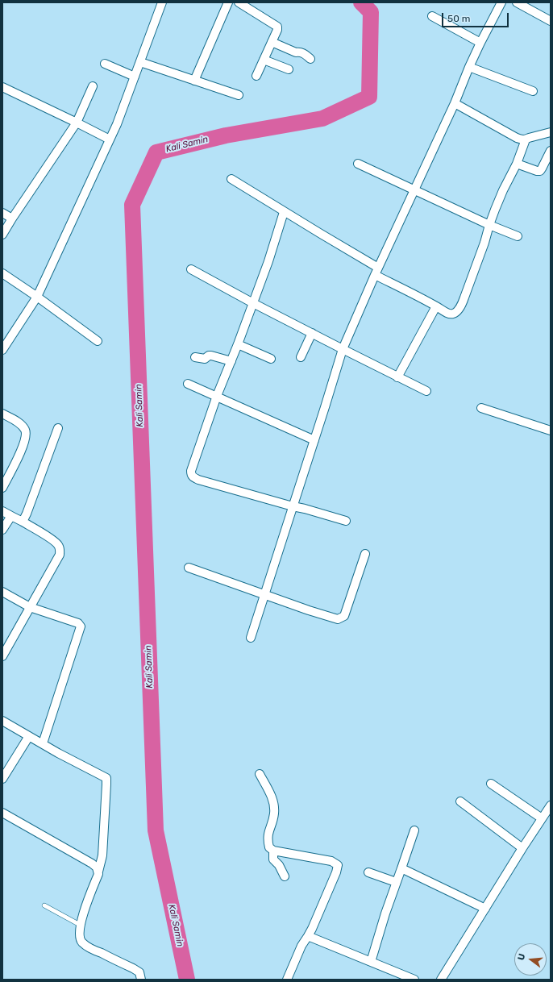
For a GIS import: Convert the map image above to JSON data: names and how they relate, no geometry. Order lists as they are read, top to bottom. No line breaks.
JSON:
{"water":["Kali Samin"],"scale_bar":"50 m","north":"left"}
